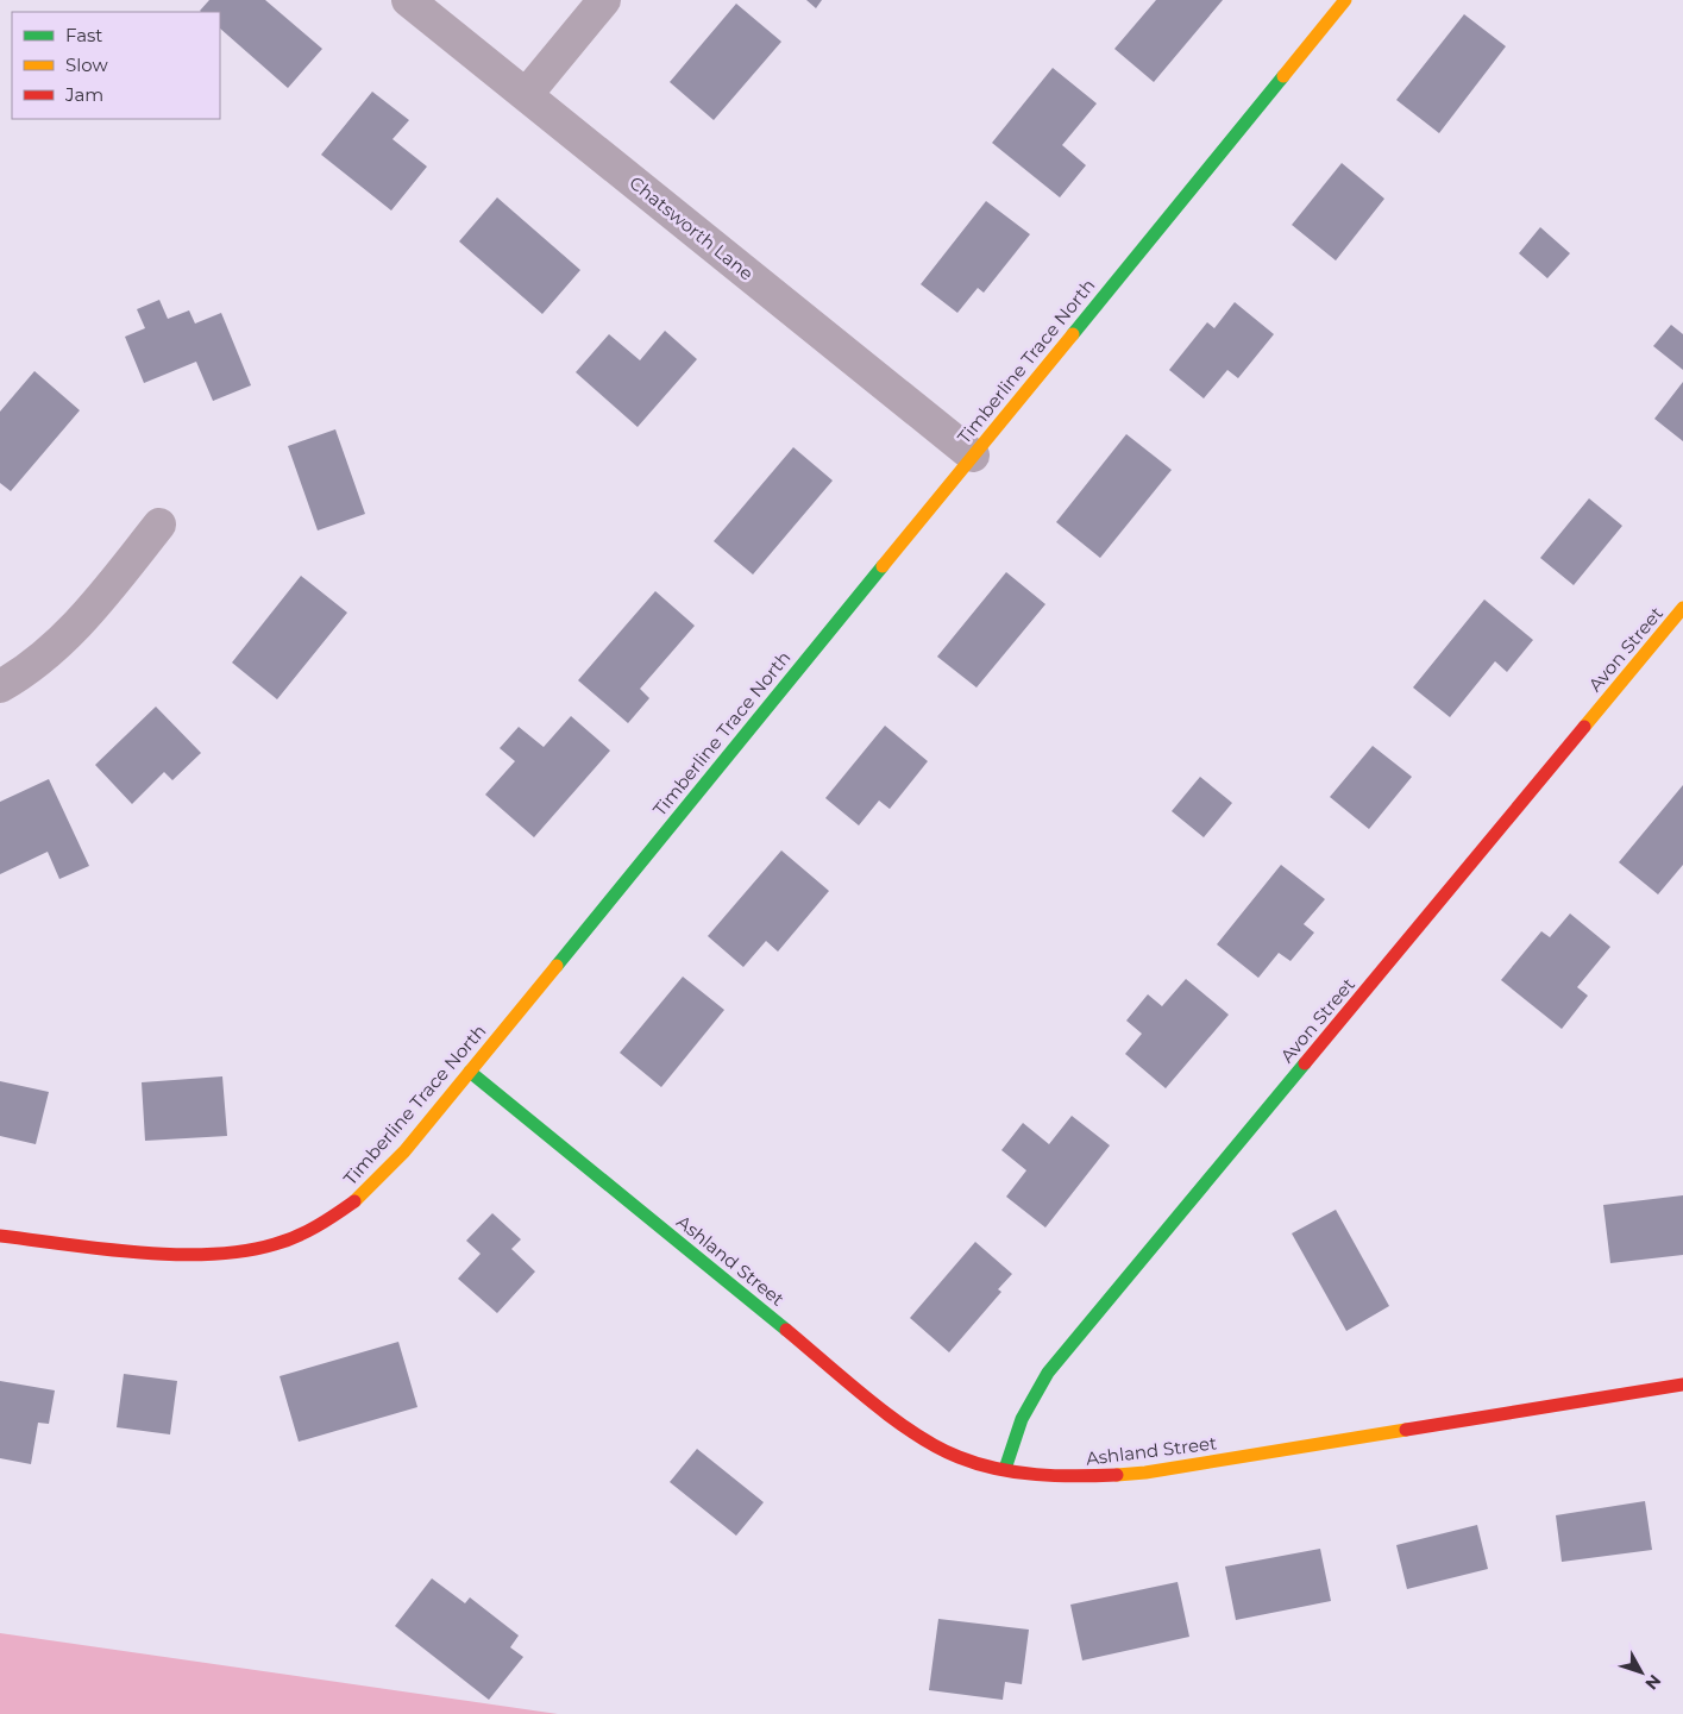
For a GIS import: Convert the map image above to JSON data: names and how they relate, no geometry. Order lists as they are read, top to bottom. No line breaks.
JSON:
{"streets":{"street":["Chatsworth Lane","Timberline Trace North","Avon Street","Ashland Street"]},"crossings":[["Chatsworth Lane","Timberline Trace North"],["Timberline Trace North","Ashland Street"],["Avon Street","Ashland Street"]],"legend":["Fast","Slow","Jam"],"north":"bottom right"}
